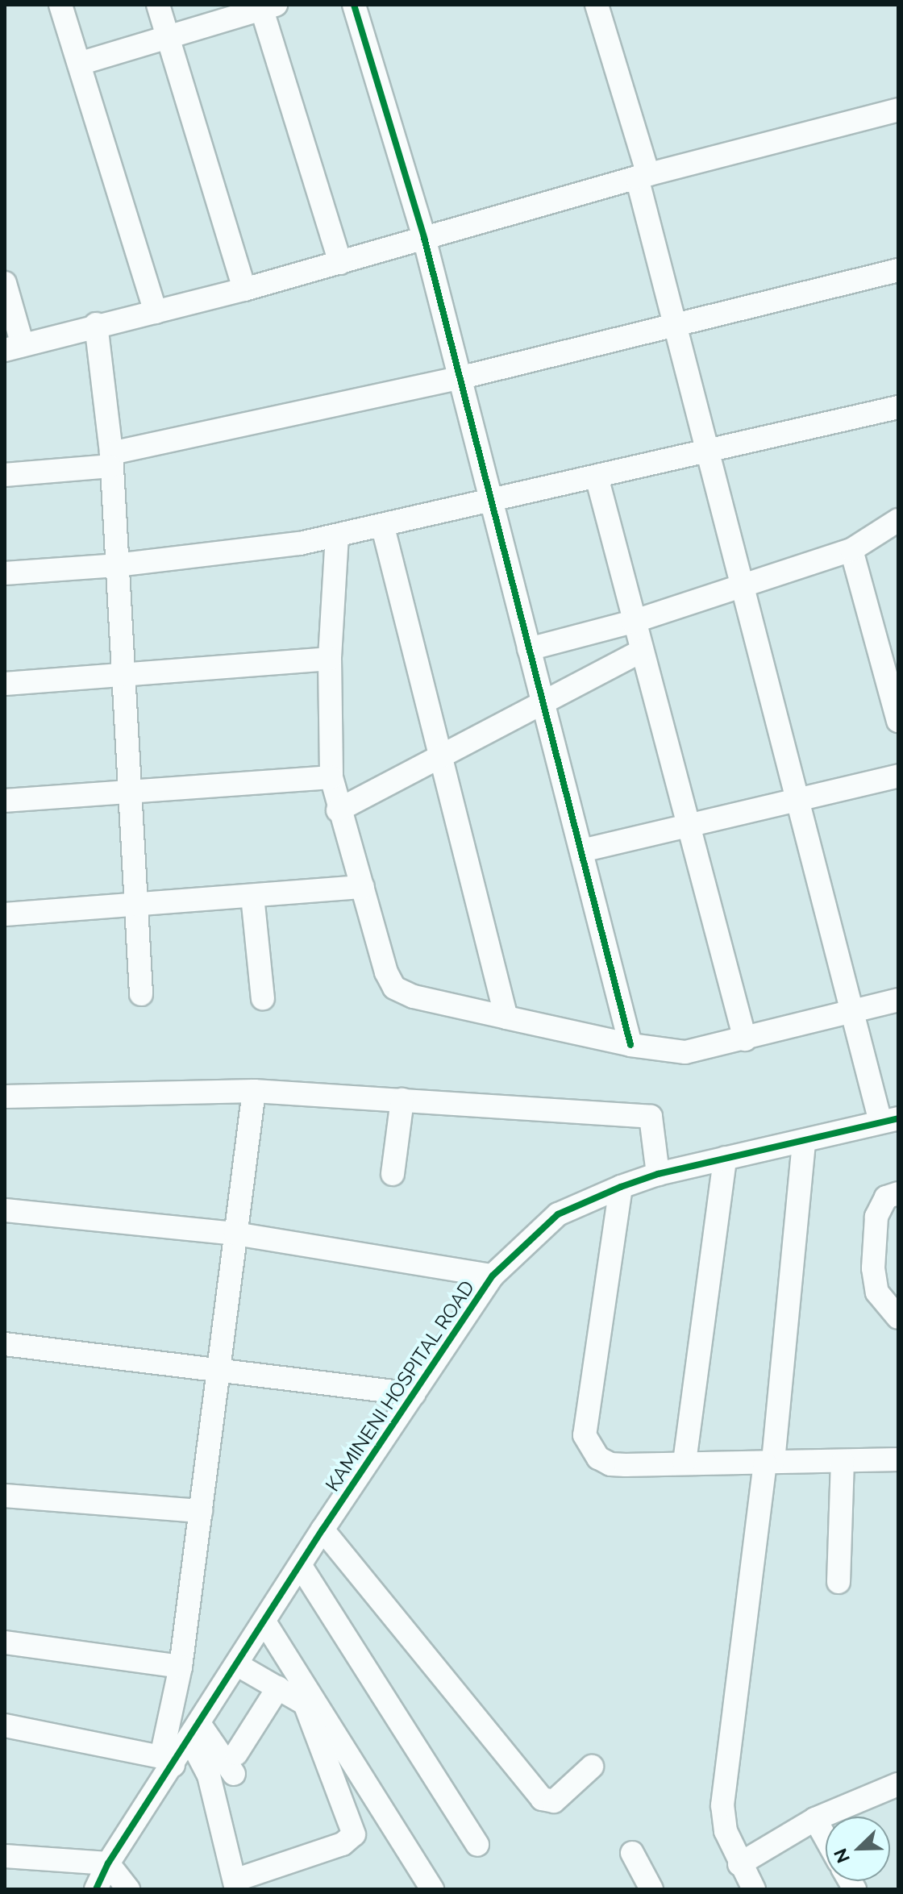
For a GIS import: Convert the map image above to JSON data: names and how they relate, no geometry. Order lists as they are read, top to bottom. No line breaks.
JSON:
{"streets":{"street":["KAMINENI HOSPITAL ROAD"]},"north":"bottom left"}
